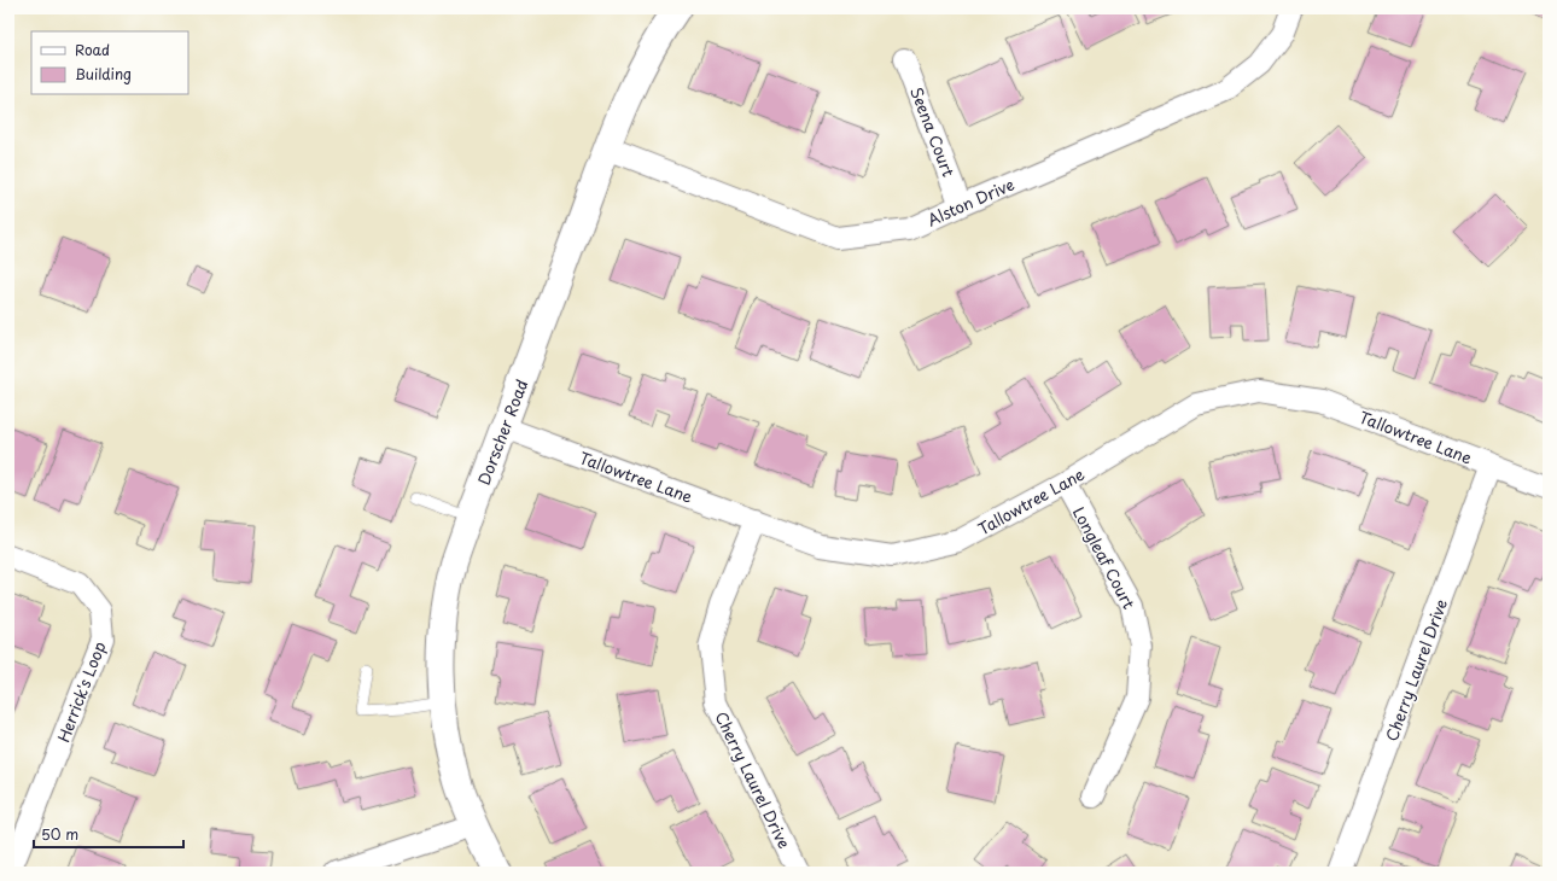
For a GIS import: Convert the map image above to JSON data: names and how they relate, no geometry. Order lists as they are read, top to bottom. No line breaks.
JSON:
{"streets":{"street":["Seena Court","Alston Drive","Dorscher Road","Tallowtree Lane","Longleaf Court","Cherry Laurel Drive","Herrick's Loop"]},"crossings":[["Seena Court","Alston Drive"],["Alston Drive","Dorscher Road"],["Dorscher Road","Tallowtree Lane"],["Tallowtree Lane","Longleaf Court"],["Tallowtree Lane","Cherry Laurel Drive"]],"legend":["Road","Building"],"scale_bar":"50 m"}
